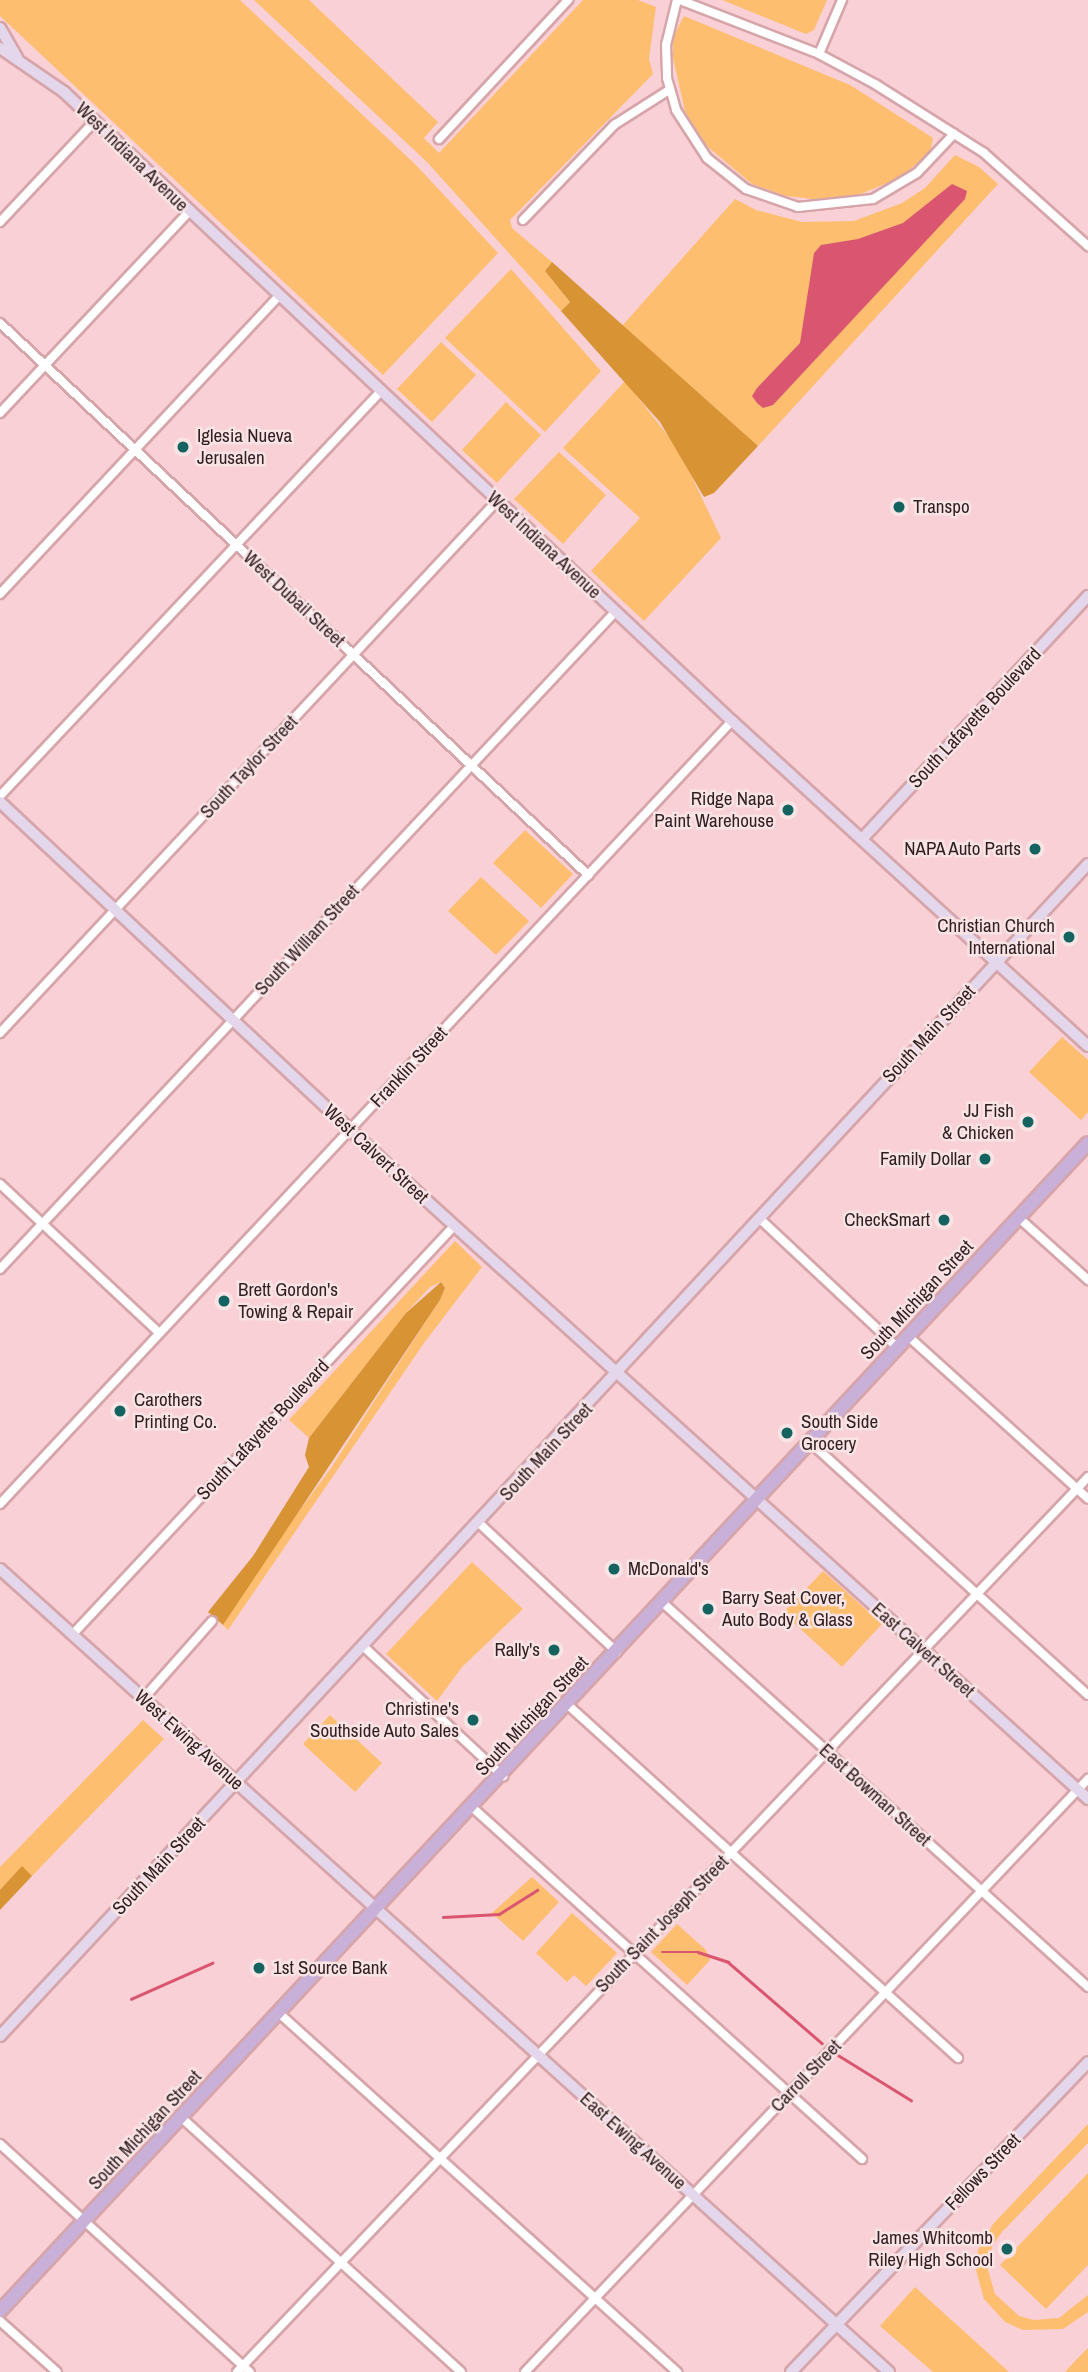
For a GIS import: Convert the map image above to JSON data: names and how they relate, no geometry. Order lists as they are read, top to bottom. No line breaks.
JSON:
{"streets":{"main road":["South Michigan Street"],"street":["West Indiana Avenue","West Dubail Street","South Lafayette Boulevard","South Taylor Street","South William Street","South Main Street","Franklin Street","West Calvert Street","East Calvert Street","West Ewing Avenue","East Bowman Street","South Saint Joseph Street","Carroll Street","East Ewing Avenue","Fellows Street"]},"crossings":[["West Indiana Avenue","South Lafayette Boulevard"],["West Indiana Avenue","South Taylor Street"],["West Indiana Avenue","South William Street"],["West Indiana Avenue","South Main Street"],["West Indiana Avenue","Franklin Street"],["West Dubail Street","South Taylor Street"],["West Dubail Street","South William Street"],["West Dubail Street","Franklin Street"],["South Lafayette Boulevard","West Calvert Street"],["South Lafayette Boulevard","West Ewing Avenue"],["South Taylor Street","West Calvert Street"],["South William Street","West Calvert Street"],["South Main Street","West Calvert Street"],["South Main Street","West Ewing Avenue"],["Franklin Street","West Calvert Street"],["West Calvert Street","South Michigan Street"],["West Calvert Street","East Calvert Street"],["South Michigan Street","East Calvert Street"],["South Michigan Street","West Ewing Avenue"],["South Michigan Street","East Bowman Street"],["South Michigan Street","East Ewing Avenue"],["East Calvert Street","South Saint Joseph Street"],["East Calvert Street","Carroll Street"],["West Ewing Avenue","East Ewing Avenue"],["East Bowman Street","South Saint Joseph Street"],["East Bowman Street","Carroll Street"],["South Saint Joseph Street","East Ewing Avenue"],["Carroll Street","East Ewing Avenue"],["East Ewing Avenue","Fellows Street"]],"places":["Iglesia Nueva Jerusalen","Transpo","Ridge Napa Paint Warehouse","NAPA Auto Parts","Christian Church International","JJ Fish & Chicken","Family Dollar","CheckSmart","Brett Gordon's Towing & Repair","Carothers Printing Co.","South Side Grocery","McDonald's","Barry Seat Cover, Auto Body & Glass","Rally's","Christine's Southside Auto Sales","1st Source Bank","James Whitcomb Riley High School"]}
